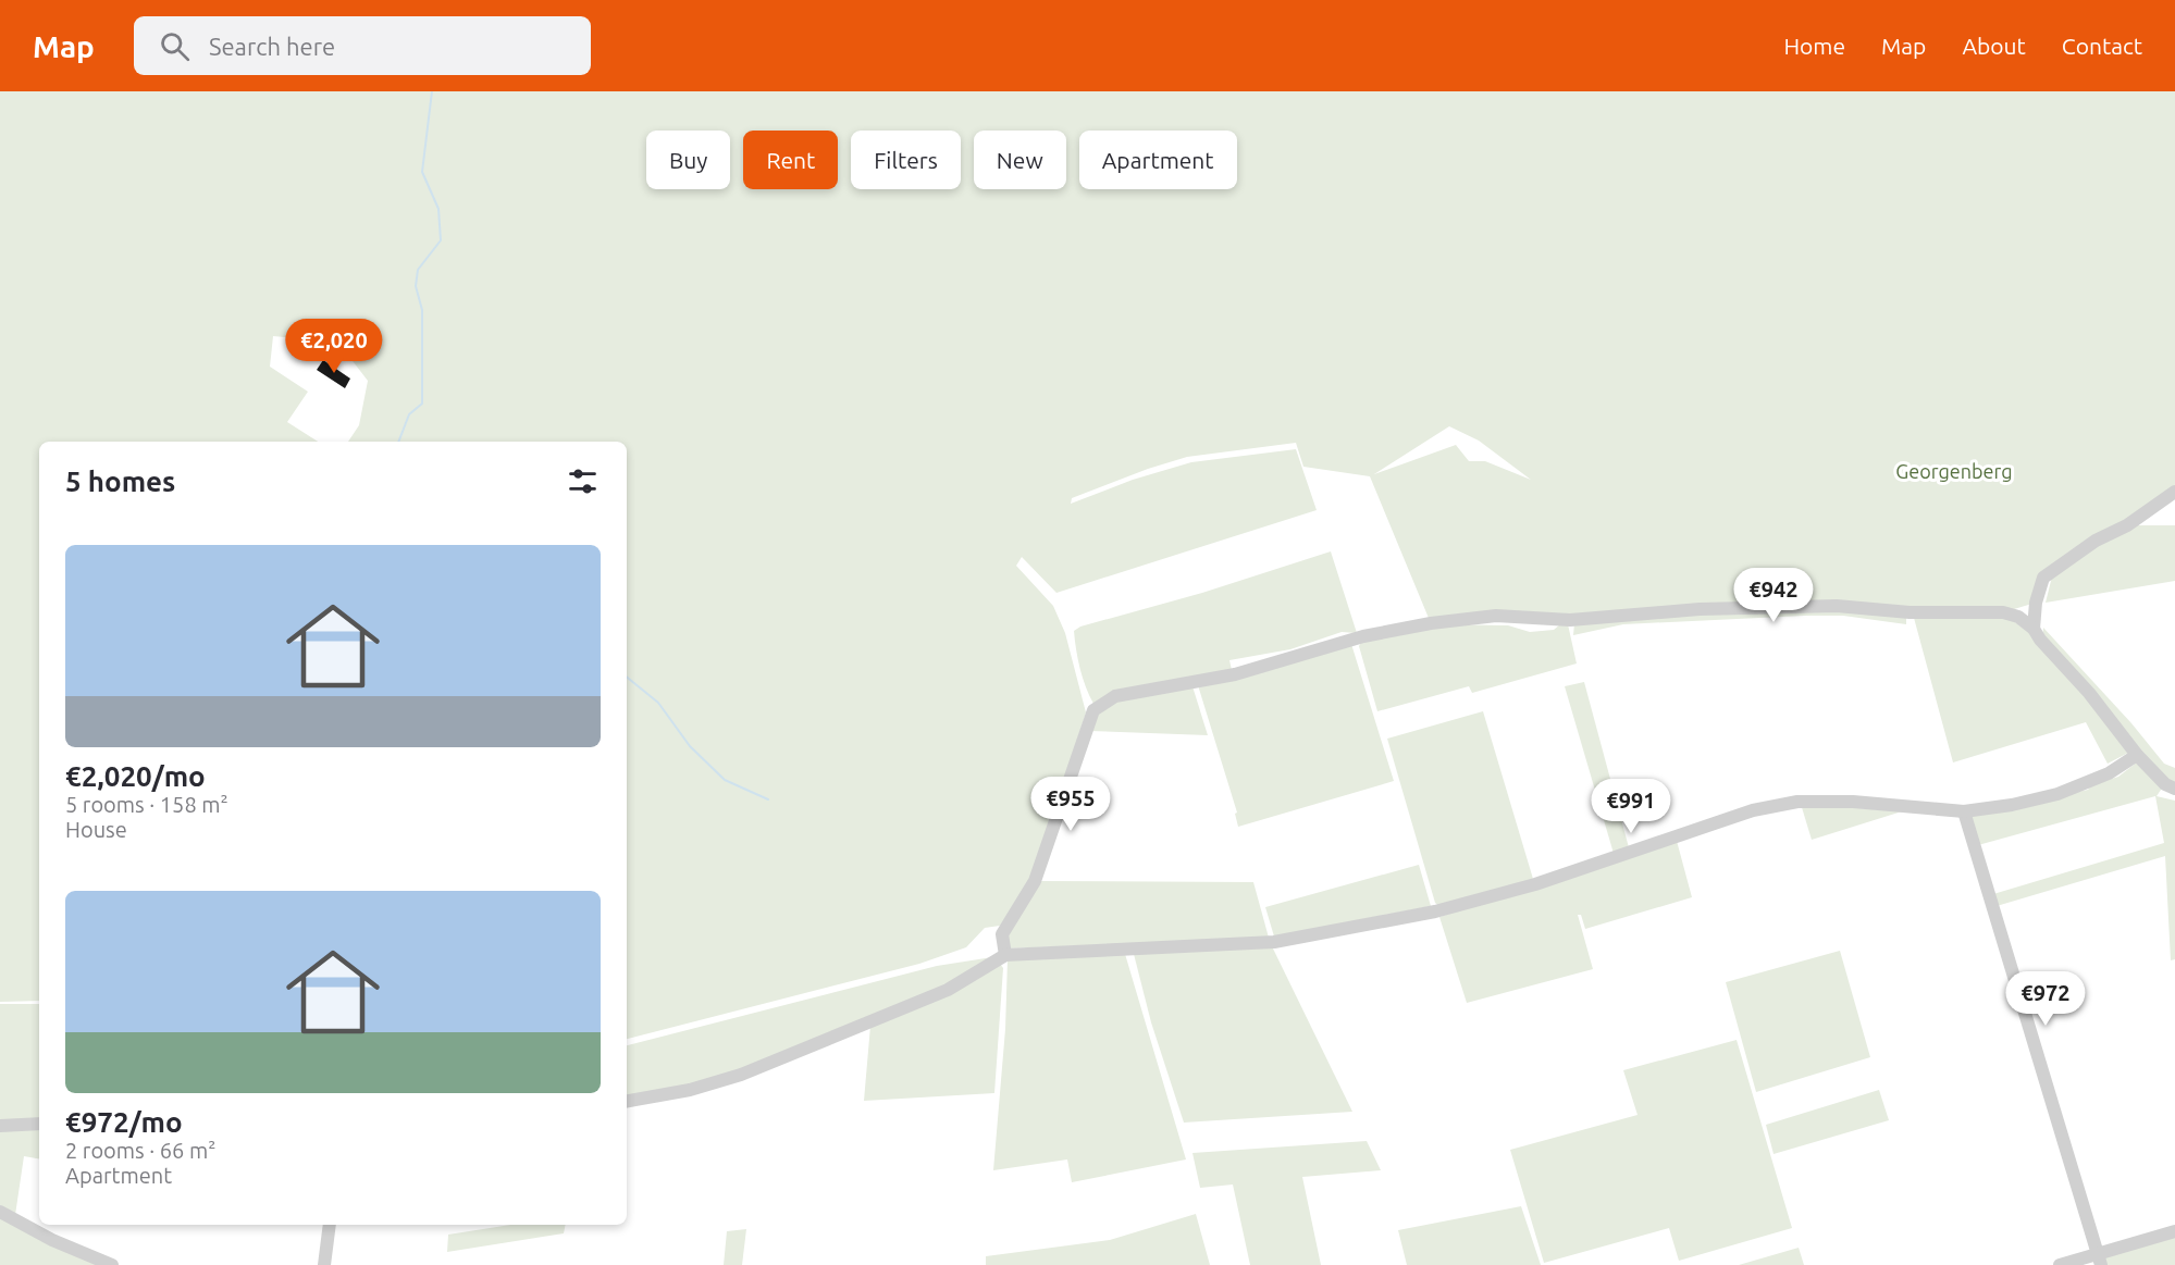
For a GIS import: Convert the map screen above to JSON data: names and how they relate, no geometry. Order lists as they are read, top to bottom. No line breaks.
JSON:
{"parks":["Georgenberg"],"page":{"header":"Map","search":"Search here","nav":["Home","Map","About","Contact"],"chip":["Buy","Rent","Filters","New","Apartment"],"price":["€2,020","€942","€955","€991","€972"],"heading":"5 homes","list":[{"name":"€2,020/mo","note":"5 rooms · 158 m² · House"},{"name":"€972/mo","note":"2 rooms · 66 m² · Apartment"}]}}
